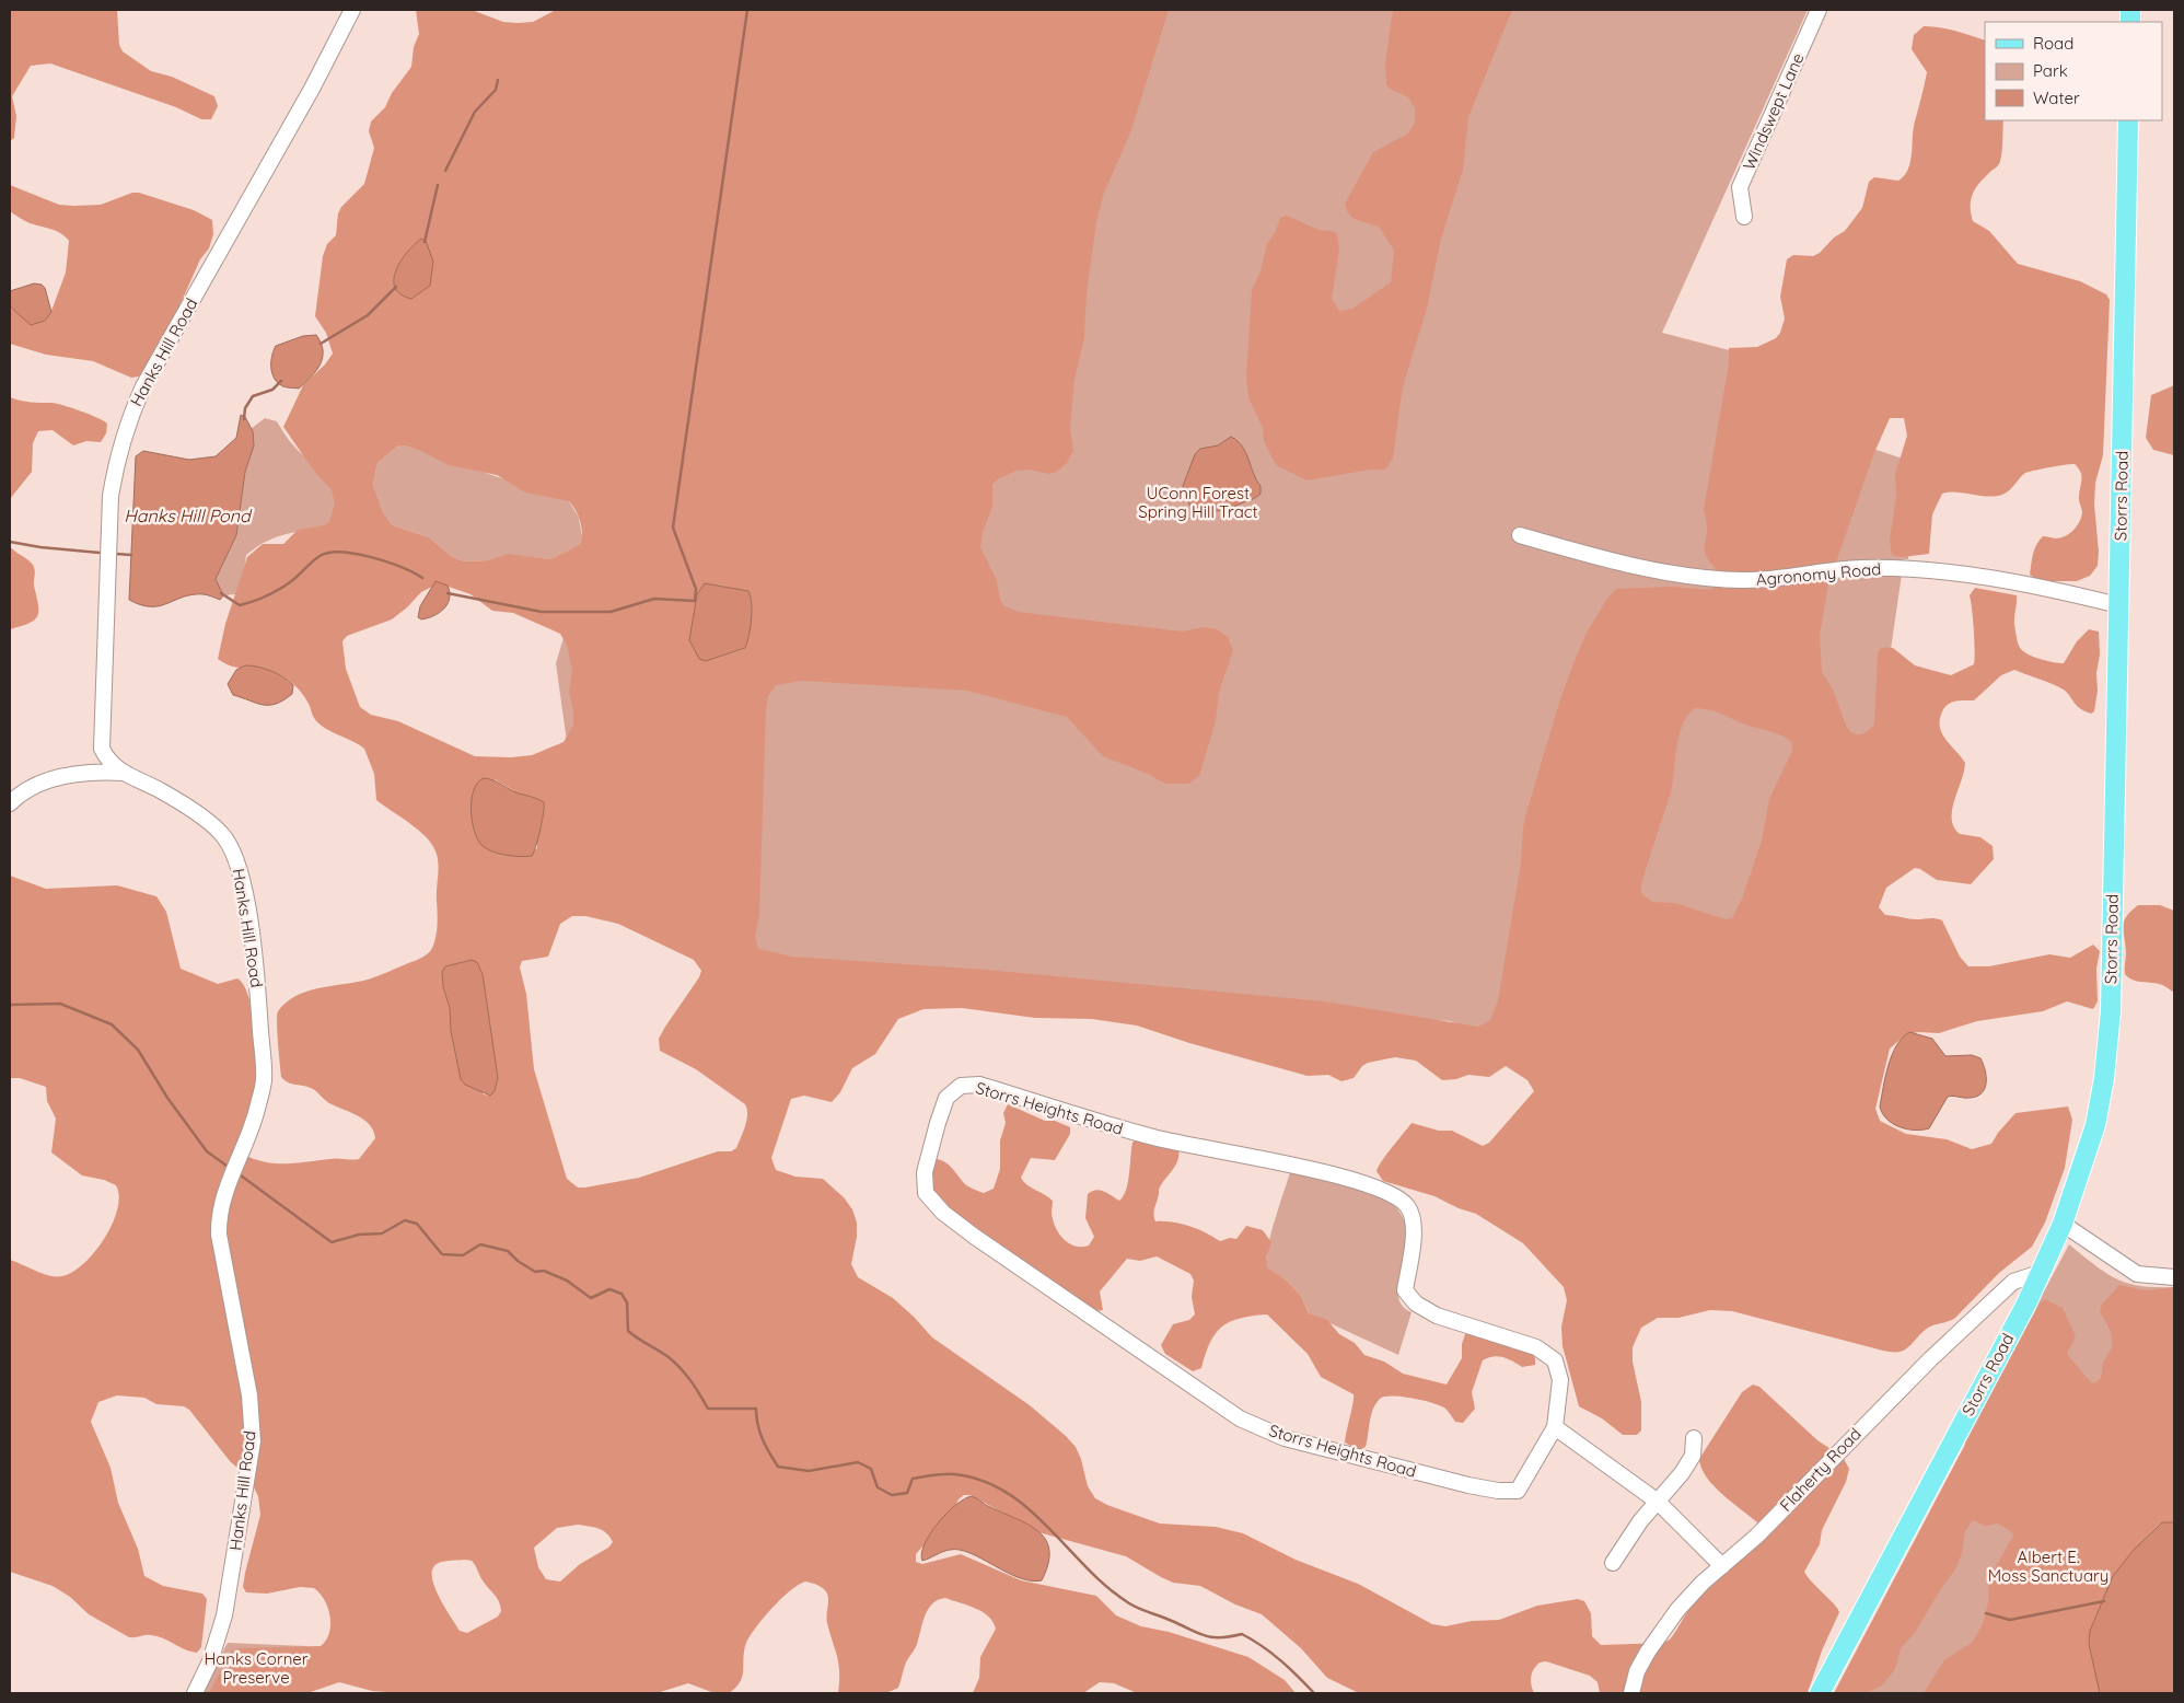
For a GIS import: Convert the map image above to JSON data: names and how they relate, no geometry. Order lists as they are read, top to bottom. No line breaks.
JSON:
{"streets":{"main road":["Storrs Road"],"street":["Windswept Lane","Hanks Hill Road","Agronomy Road","Storrs Heights Road","Flaherty Road"]},"crossings":[["Storrs Road","Agronomy Road"],["Storrs Road","Flaherty Road"]],"water":["Hanks Hill Pond"],"parks":["UConn Forest Spring Hill Tract","Albert E. Moss Sanctuary","Hanks Corner Preserve"],"legend":["Road","Park","Water"]}
